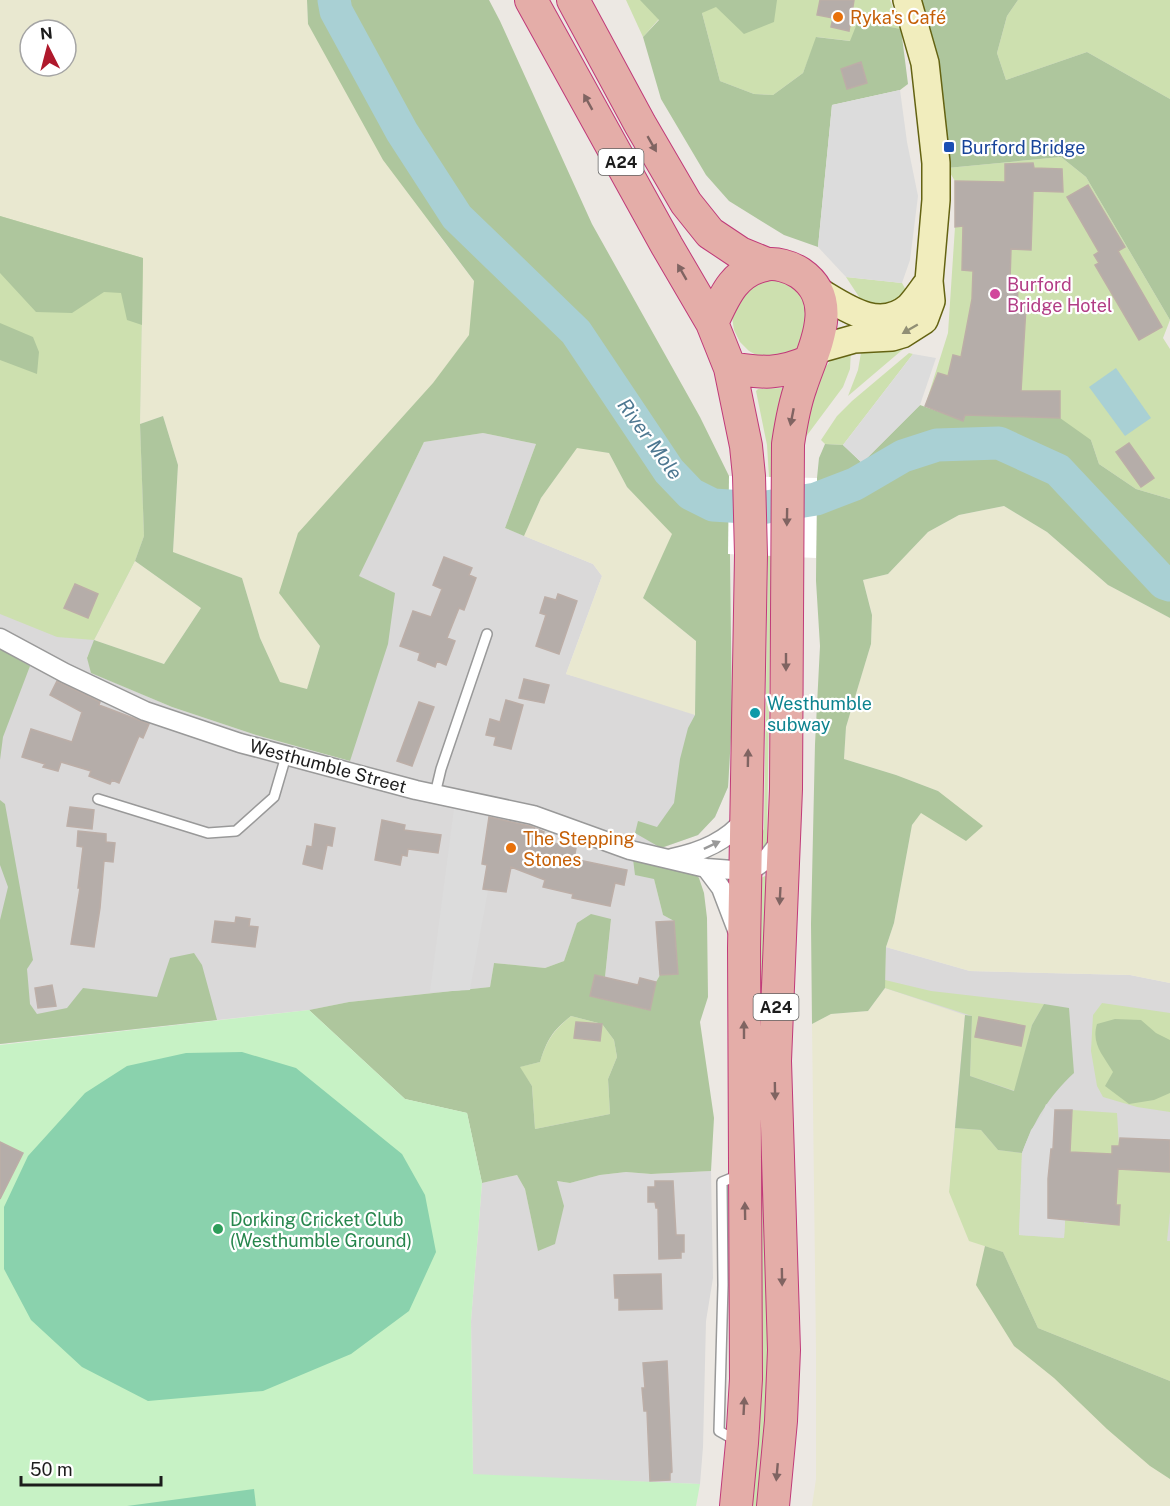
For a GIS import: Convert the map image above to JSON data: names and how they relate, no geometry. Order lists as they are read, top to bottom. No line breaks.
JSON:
{"streets":{"highway":["A24"],"street":["Westhumble Street"]},"crossings":[["A24","Westhumble Street"]],"water":["River Mole"],"places":{"other":["Ryka's Café","Burford Bridge Hotel","Westhumble subway","The Stepping Stones","Dorking Cricket Club (Westhumble Ground)"],"transit":["Burford Bridge"]},"scale_bar":"50 m","north":"top"}
